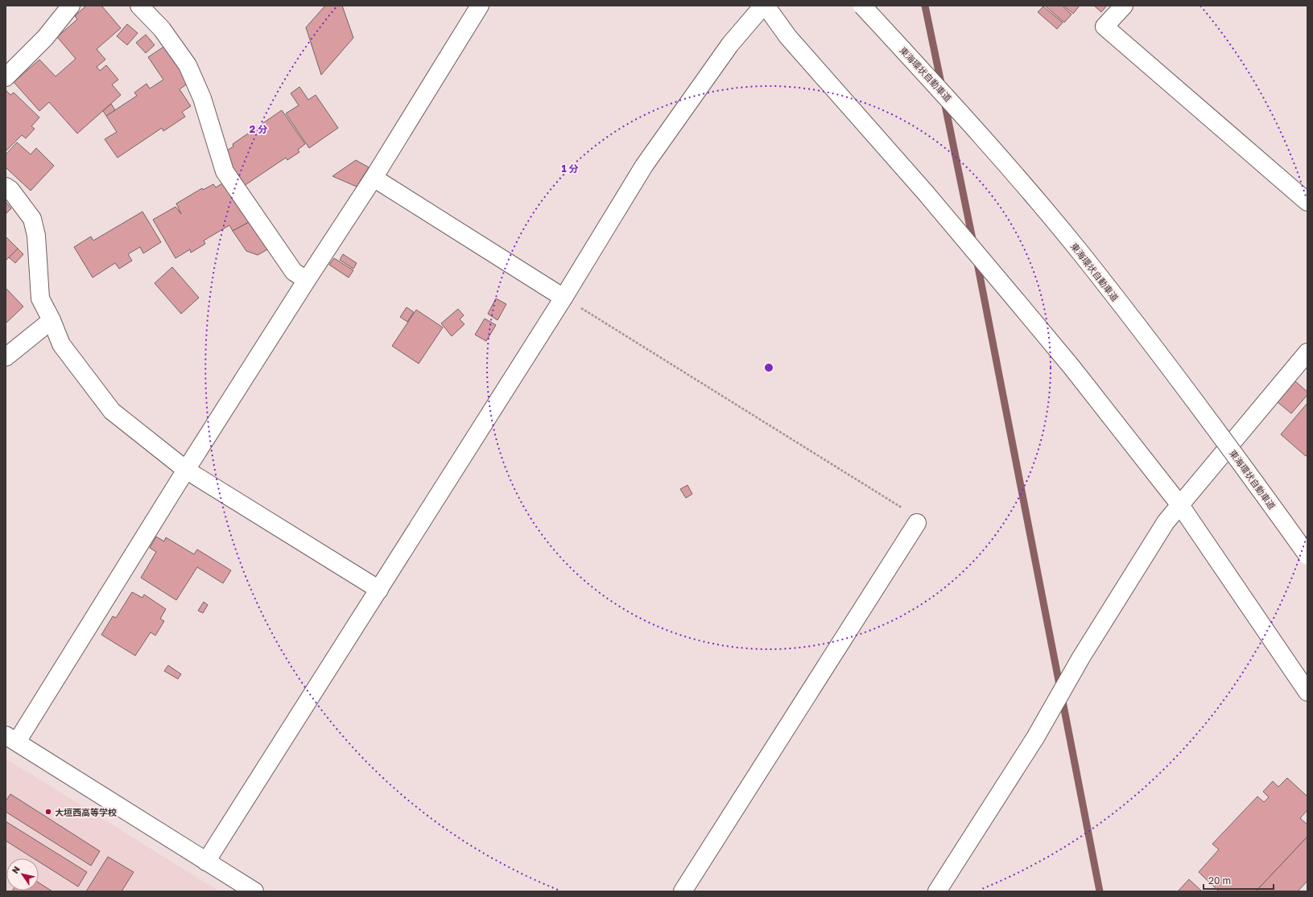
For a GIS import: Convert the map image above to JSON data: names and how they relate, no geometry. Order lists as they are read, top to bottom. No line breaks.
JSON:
{"streets":{"main road":["東海環状自動車道"]},"places":["大垣西高等学校"],"scale_bar":"20 m","north":"top left","rings":["2 分","1 分"]}
